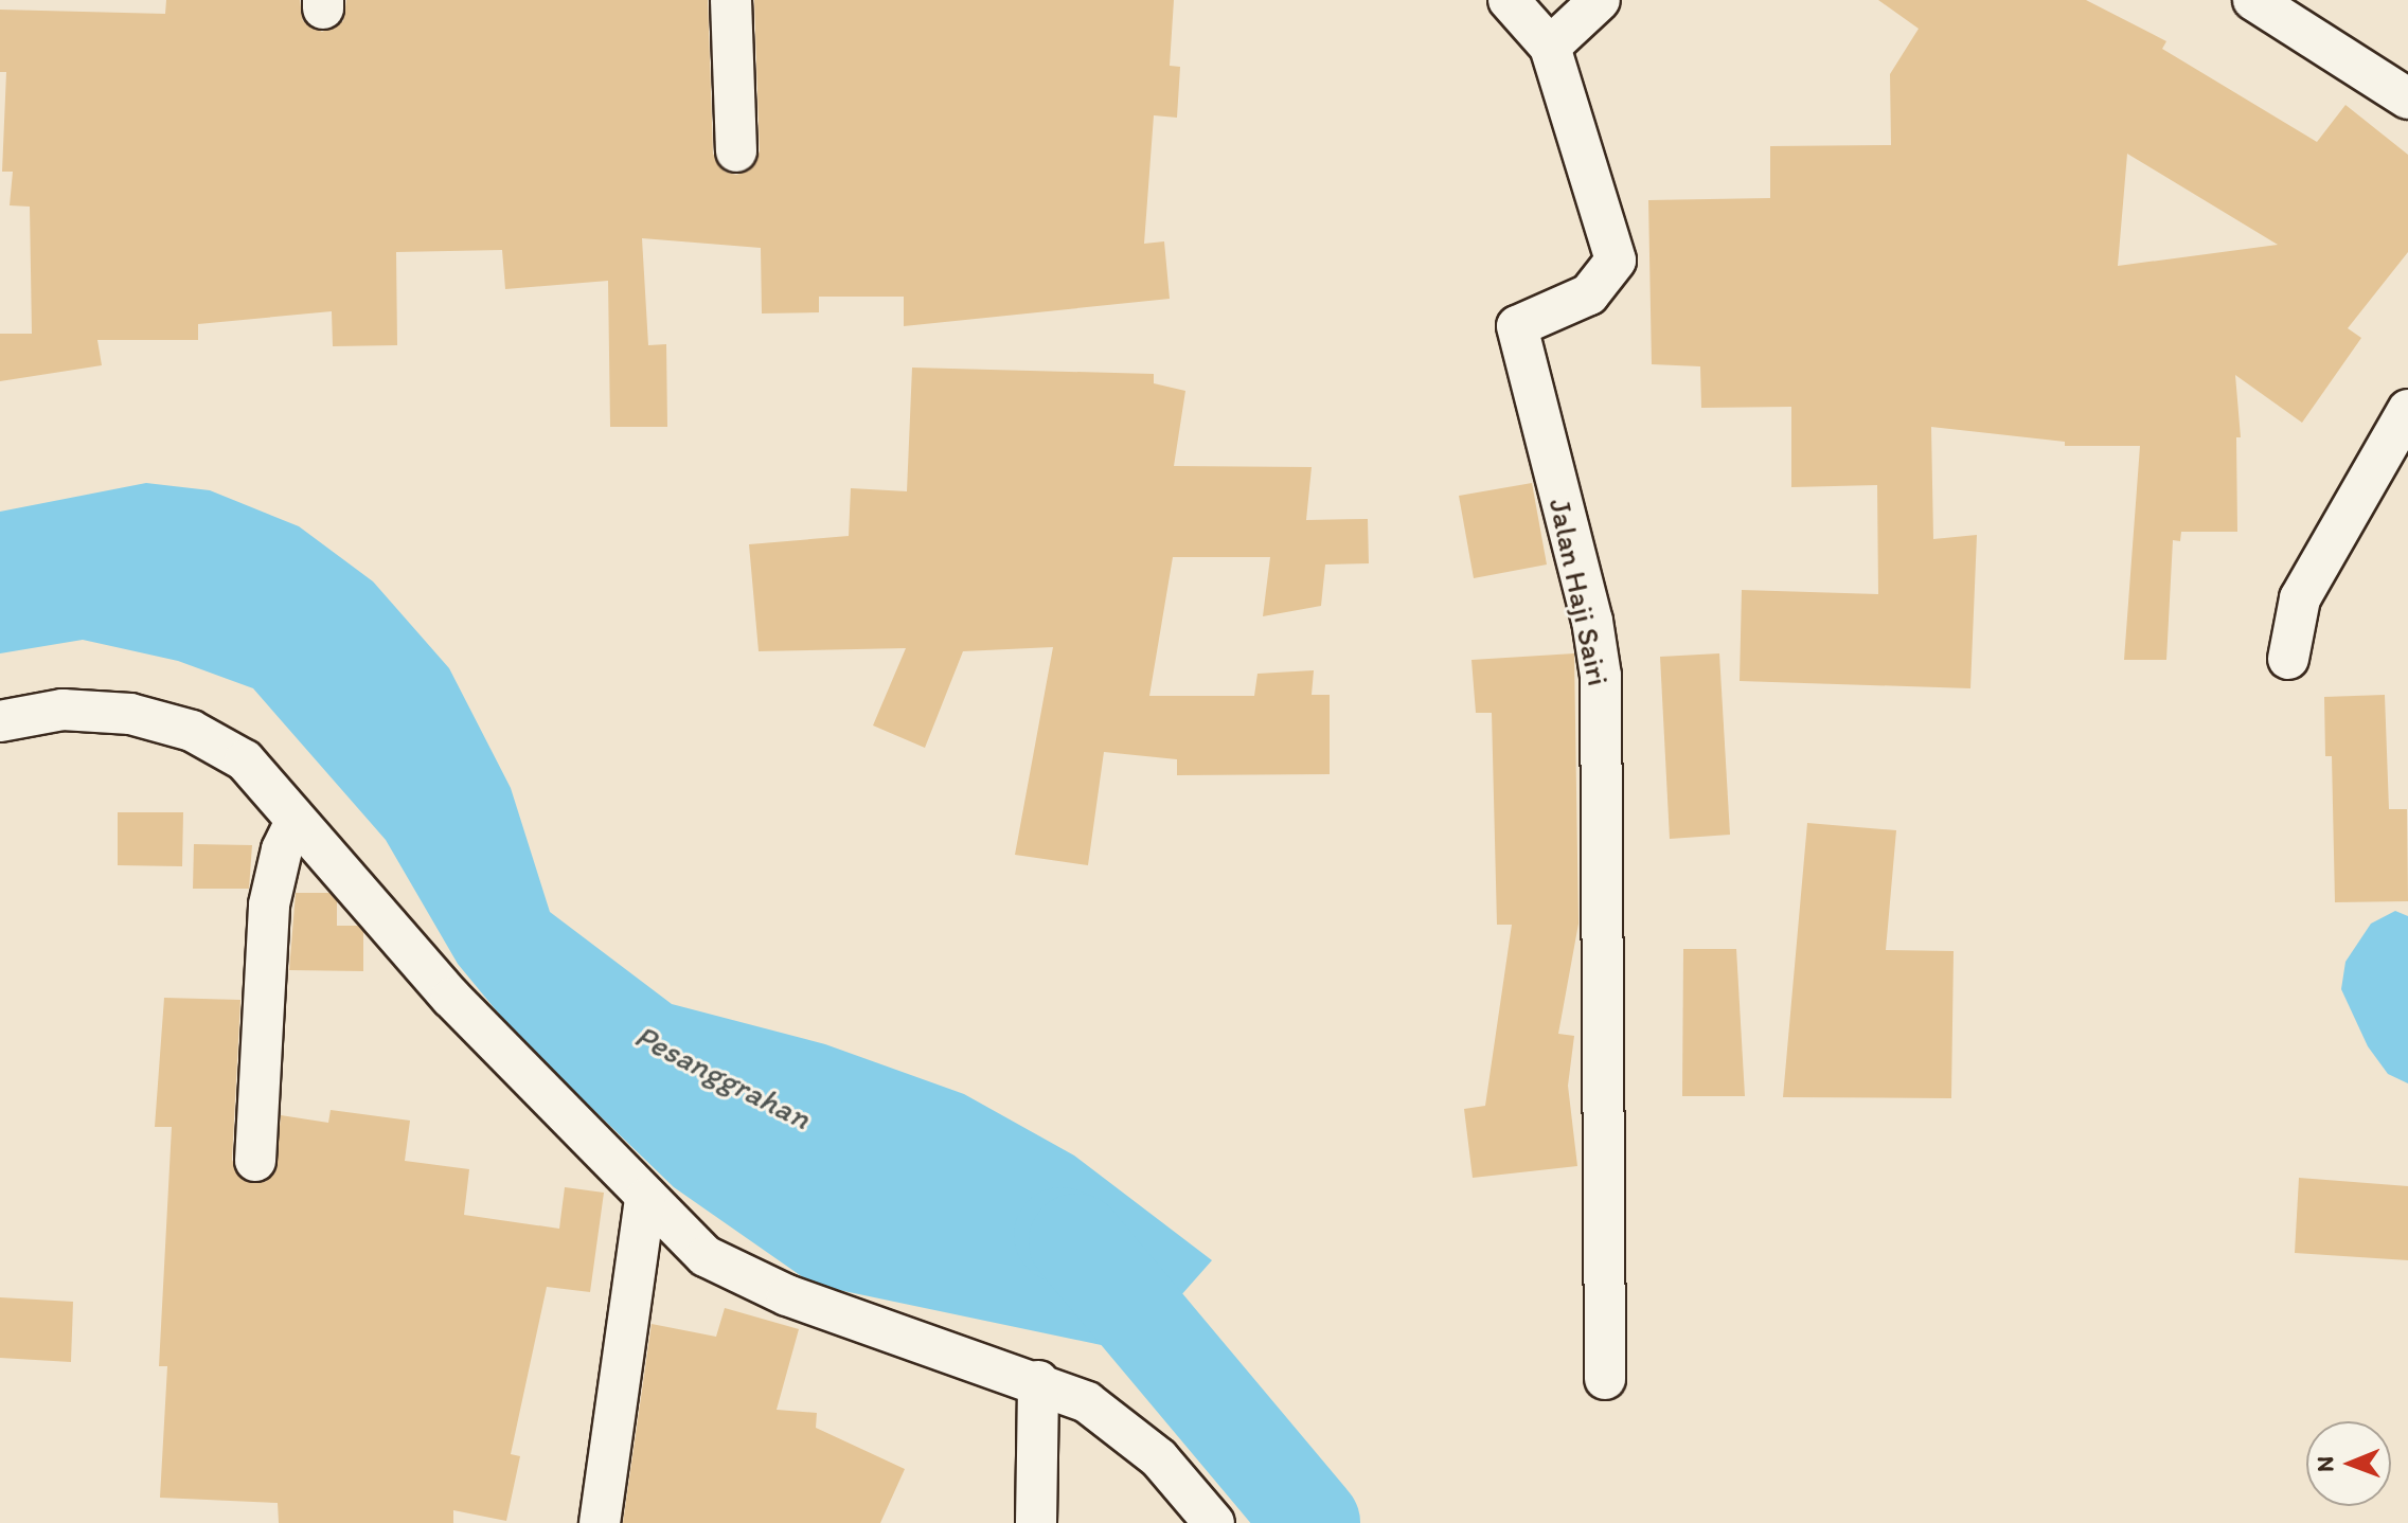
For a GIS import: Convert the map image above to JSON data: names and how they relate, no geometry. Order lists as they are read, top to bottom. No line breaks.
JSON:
{"streets":{"street":["Jalan Haji Sairi"]},"water":["Pesanggrahan"],"north":"left"}
